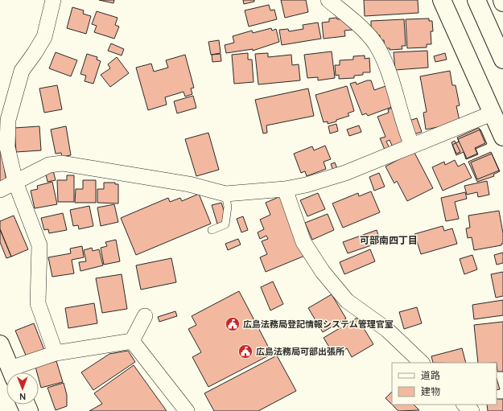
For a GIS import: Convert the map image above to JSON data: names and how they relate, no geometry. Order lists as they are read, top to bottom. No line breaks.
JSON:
{"districts":["可部南四丁目"],"places":{"public building":["広島法務局登記情報システム管理官室","広島法務局可部出張所"]},"legend":["道路","建物"],"north":"bottom"}
